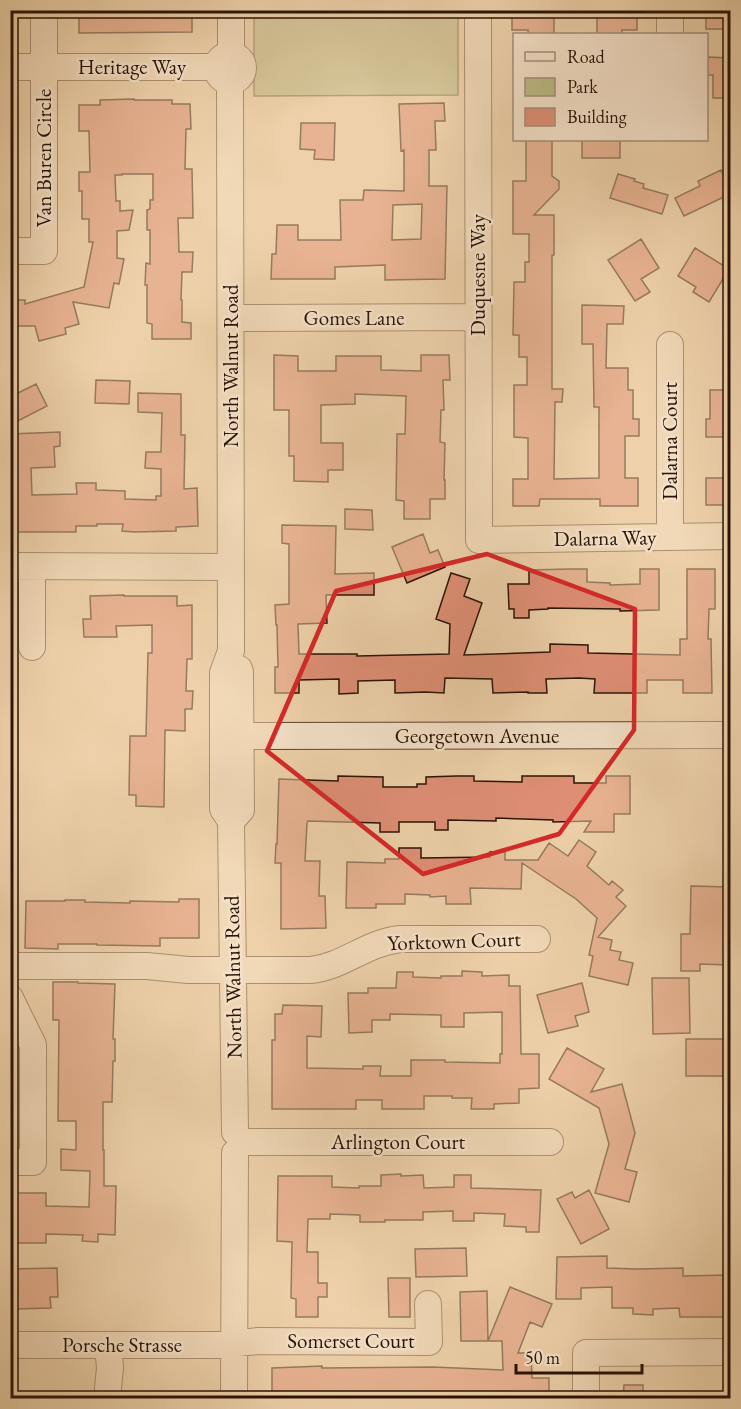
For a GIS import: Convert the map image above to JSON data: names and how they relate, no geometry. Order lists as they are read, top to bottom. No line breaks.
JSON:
{"streets":{"street":["Heritage Way","Van Buren Circle","Duquesne Way","Gomes Lane","North Walnut Road","Dalarna Court","Dalarna Way","Georgetown Avenue","Yorktown Court","Arlington Court","Somerset Court","Porsche Strasse"]},"crossings":[["Heritage Way","Van Buren Circle"],["Heritage Way","North Walnut Road"],["Duquesne Way","Gomes Lane"],["Duquesne Way","Dalarna Way"],["Gomes Lane","North Walnut Road"],["North Walnut Road","Georgetown Avenue"],["North Walnut Road","Yorktown Court"],["North Walnut Road","Arlington Court"],["North Walnut Road","Somerset Court"],["North Walnut Road","Porsche Strasse"],["Dalarna Court","Dalarna Way"],["Somerset Court","Porsche Strasse"]],"legend":["Road","Park","Building"],"scale_bar":"50 m"}
